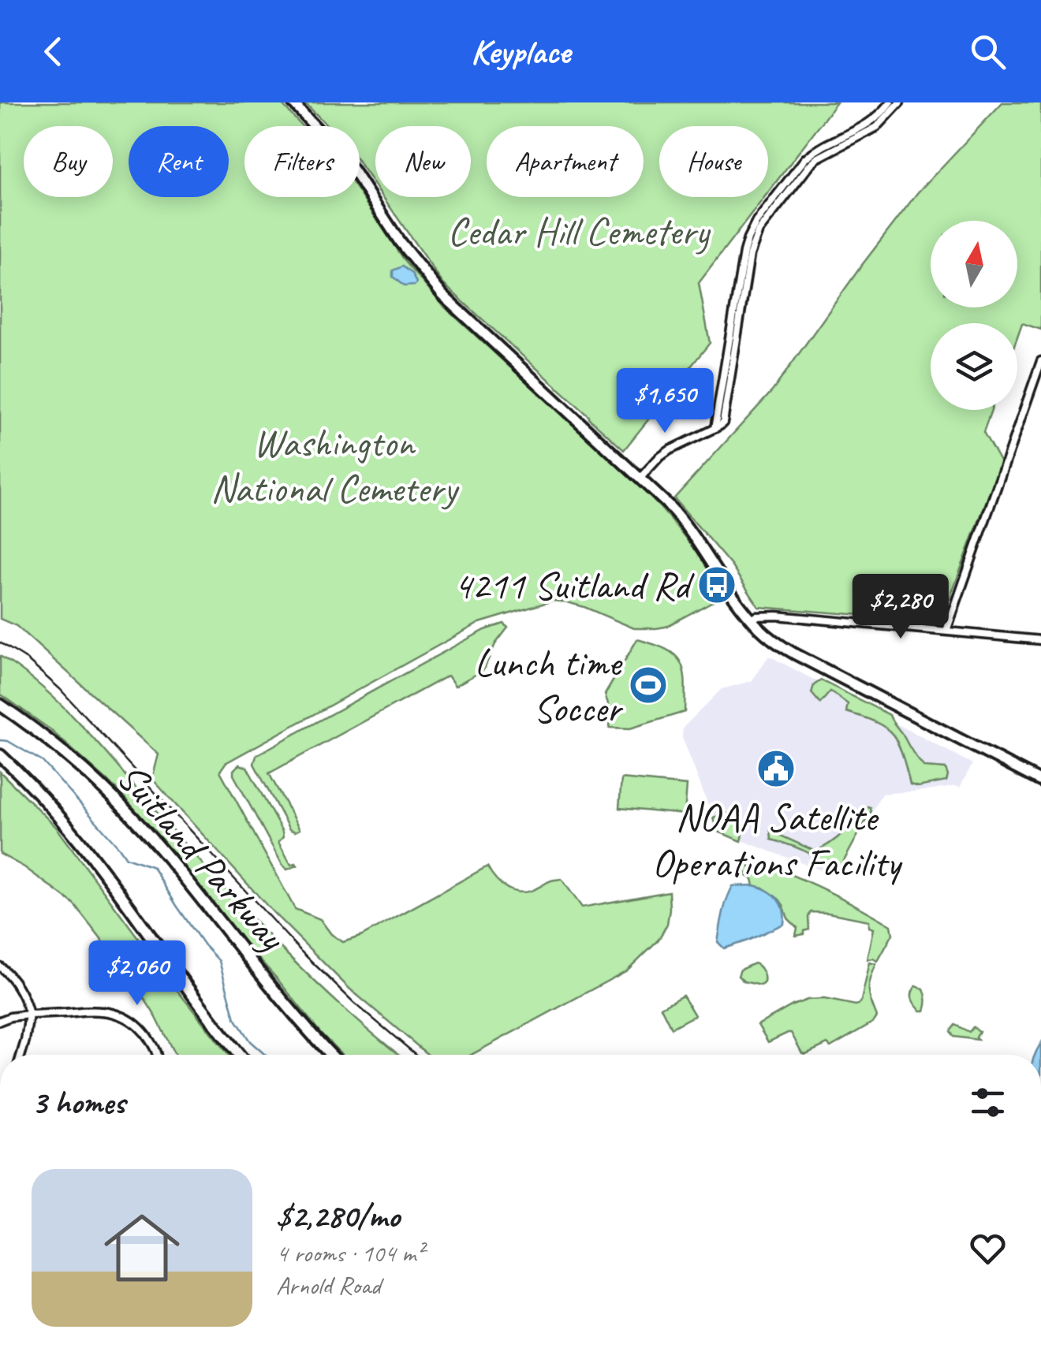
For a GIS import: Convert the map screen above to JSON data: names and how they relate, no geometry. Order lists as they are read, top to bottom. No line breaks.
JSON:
{"streets":{"highway":["Suitland Parkway"]},"parks":["Cedar Hill Cemetery","Washington National Cemetery"],"places":{"bus stop":["4211 Suitland Rd"],"sports":["Lunch time Soccer"],"public building":["NOAA Satellite Operations Facility"]},"north":"top","page":{"header":"Keyplace","chip":["Buy","Rent","Filters","New","Apartment","House"],"price":["$1,650","$2,280","$2,060"],"heading":"3 homes","list":[{"name":"$2,280/mo","note":"4 rooms · 104 m² · Arnold Road"}]}}
